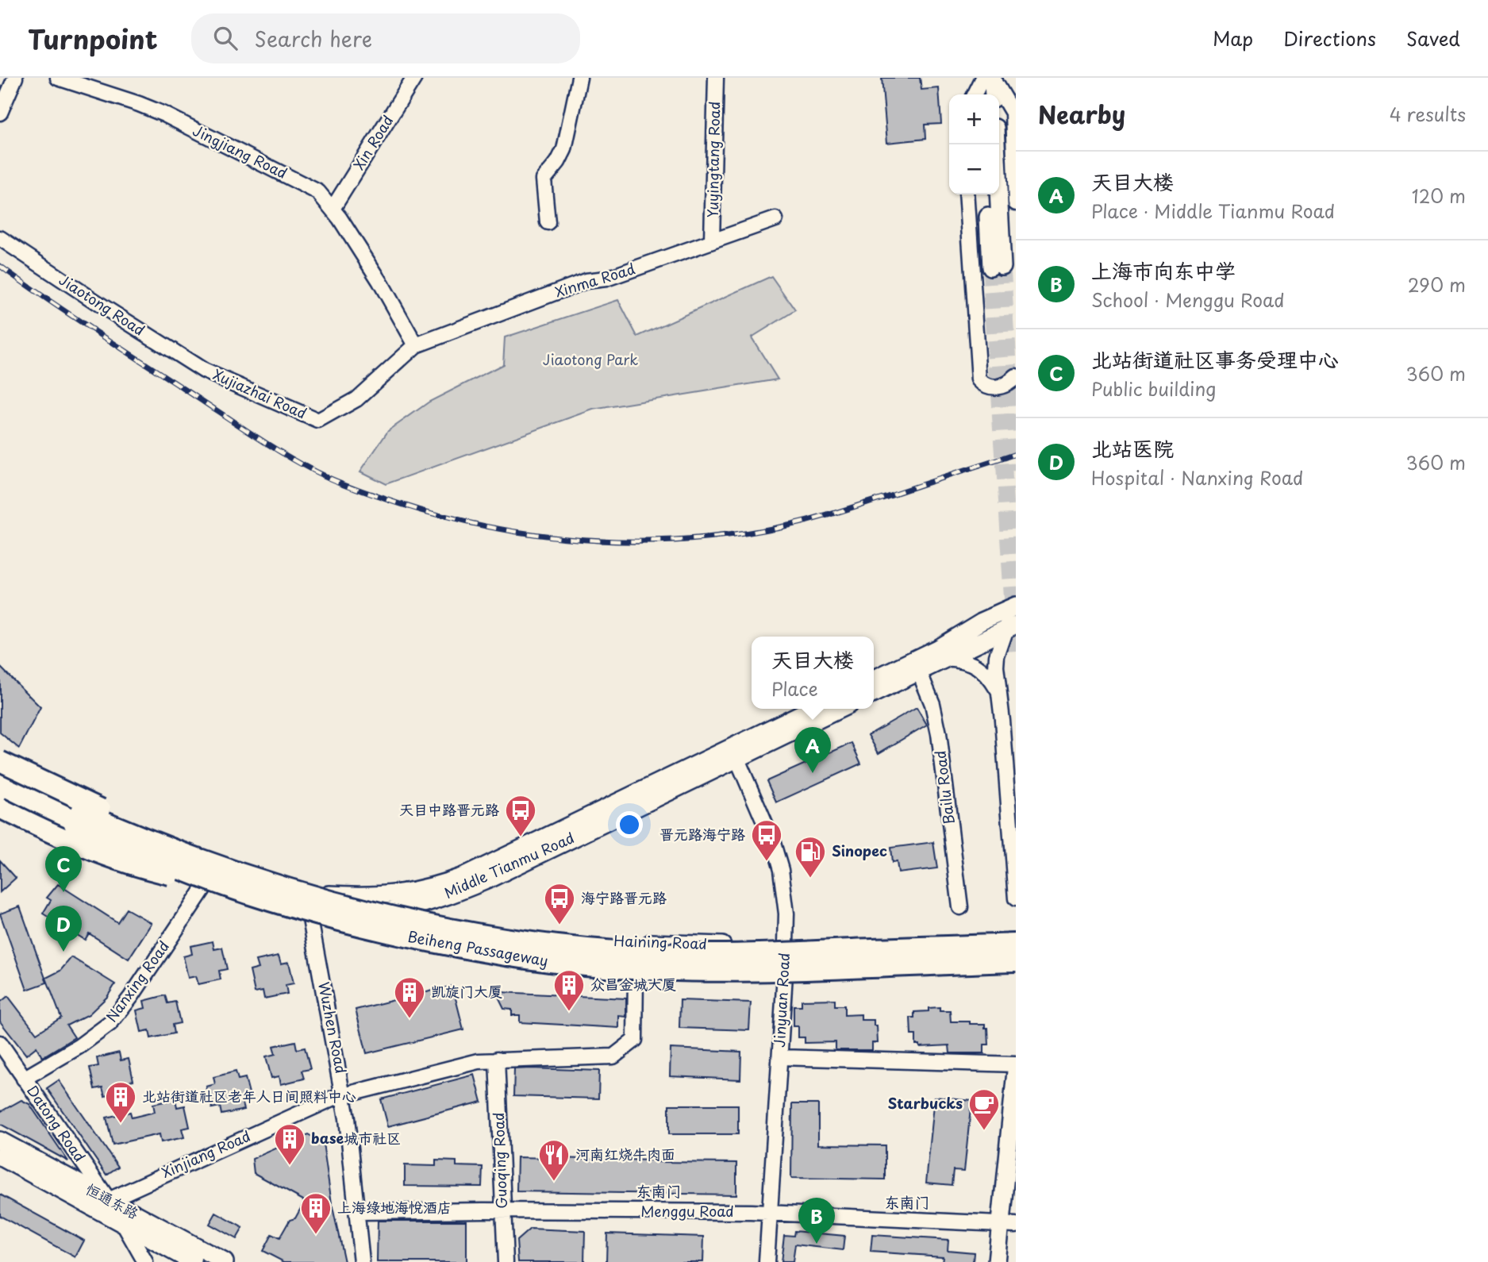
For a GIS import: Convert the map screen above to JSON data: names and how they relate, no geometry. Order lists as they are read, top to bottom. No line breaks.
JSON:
{"streets":{"highway":["Beiheng Passageway"],"main road":["Middle Tianmu Road","Haining Road","恒通东路"],"street":["Xin Road","Jingjiang Road","Yuyingtang Road","Xinma Road","Jiaotong Road","Xujiazhai Road","Bailu Road","Nanxing Road","Jinyuan Road","Wuzhen Road","Datong Road","Xinjiang Road","Guoqing Road","Menggu Road"]},"crossings":[["Xin Road","Jingjiang Road"],["Jingjiang Road","Xinma Road"],["Jingjiang Road","Xujiazhai Road"],["Yuyingtang Road","Xinma Road"],["Xinma Road","Xujiazhai Road"],["Jiaotong Road","Xujiazhai Road"],["Middle Tianmu Road","Haining Road"],["Middle Tianmu Road","Beiheng Passageway"],["Middle Tianmu Road","Nanxing Road"],["Middle Tianmu Road","Jinyuan Road"],["Middle Tianmu Road","Wuzhen Road"],["Haining Road","Jinyuan Road"],["Haining Road","Wuzhen Road"],["Beiheng Passageway","Nanxing Road"],["Nanxing Road","Datong Road"],["Jinyuan Road","Menggu Road"],["Wuzhen Road","Xinjiang Road"],["Wuzhen Road","Menggu Road"],["Datong Road","Xinjiang Road"],["Datong Road","恒通东路"],["Xinjiang Road","Guoqing Road"],["Xinjiang Road","恒通东路"],["Guoqing Road","Menggu Road"]],"districts":["东南门","东南门"],"parks":["Jiaotong Park"],"places":{"bus stop":["天目中路晋元路","晋元路海宁路","海宁路晋元路"],"fuel station":["Sinopec"],"building":["众昌金城大厦","凯旋门大厦","北站街道社区老年人日间照料中心","base城市社区","上海绿地海悦酒店"],"cafe":["Starbucks"],"restaurant":["河南红烧牛肉面"]},"page":{"header":"Turnpoint","search":"Search here","nav":["Map","Directions","Saved"],"heading":["Nearby","4 results"],"map_buttons":["+","−"],"list":[{"mark":"A","name":"天目大楼","note":"Place · Middle Tianmu Road","value":"120 m"},{"mark":"B","name":"上海市向东中学","note":"School · Menggu Road","value":"290 m"},{"mark":"C","name":"北站街道社区事务受理中心","note":"Public building","value":"360 m"},{"mark":"D","name":"北站医院","note":"Hospital · Nanxing Road","value":"360 m"}],"popup":["天目大楼","Place"],"pins":["A","C","D","B"]}}
